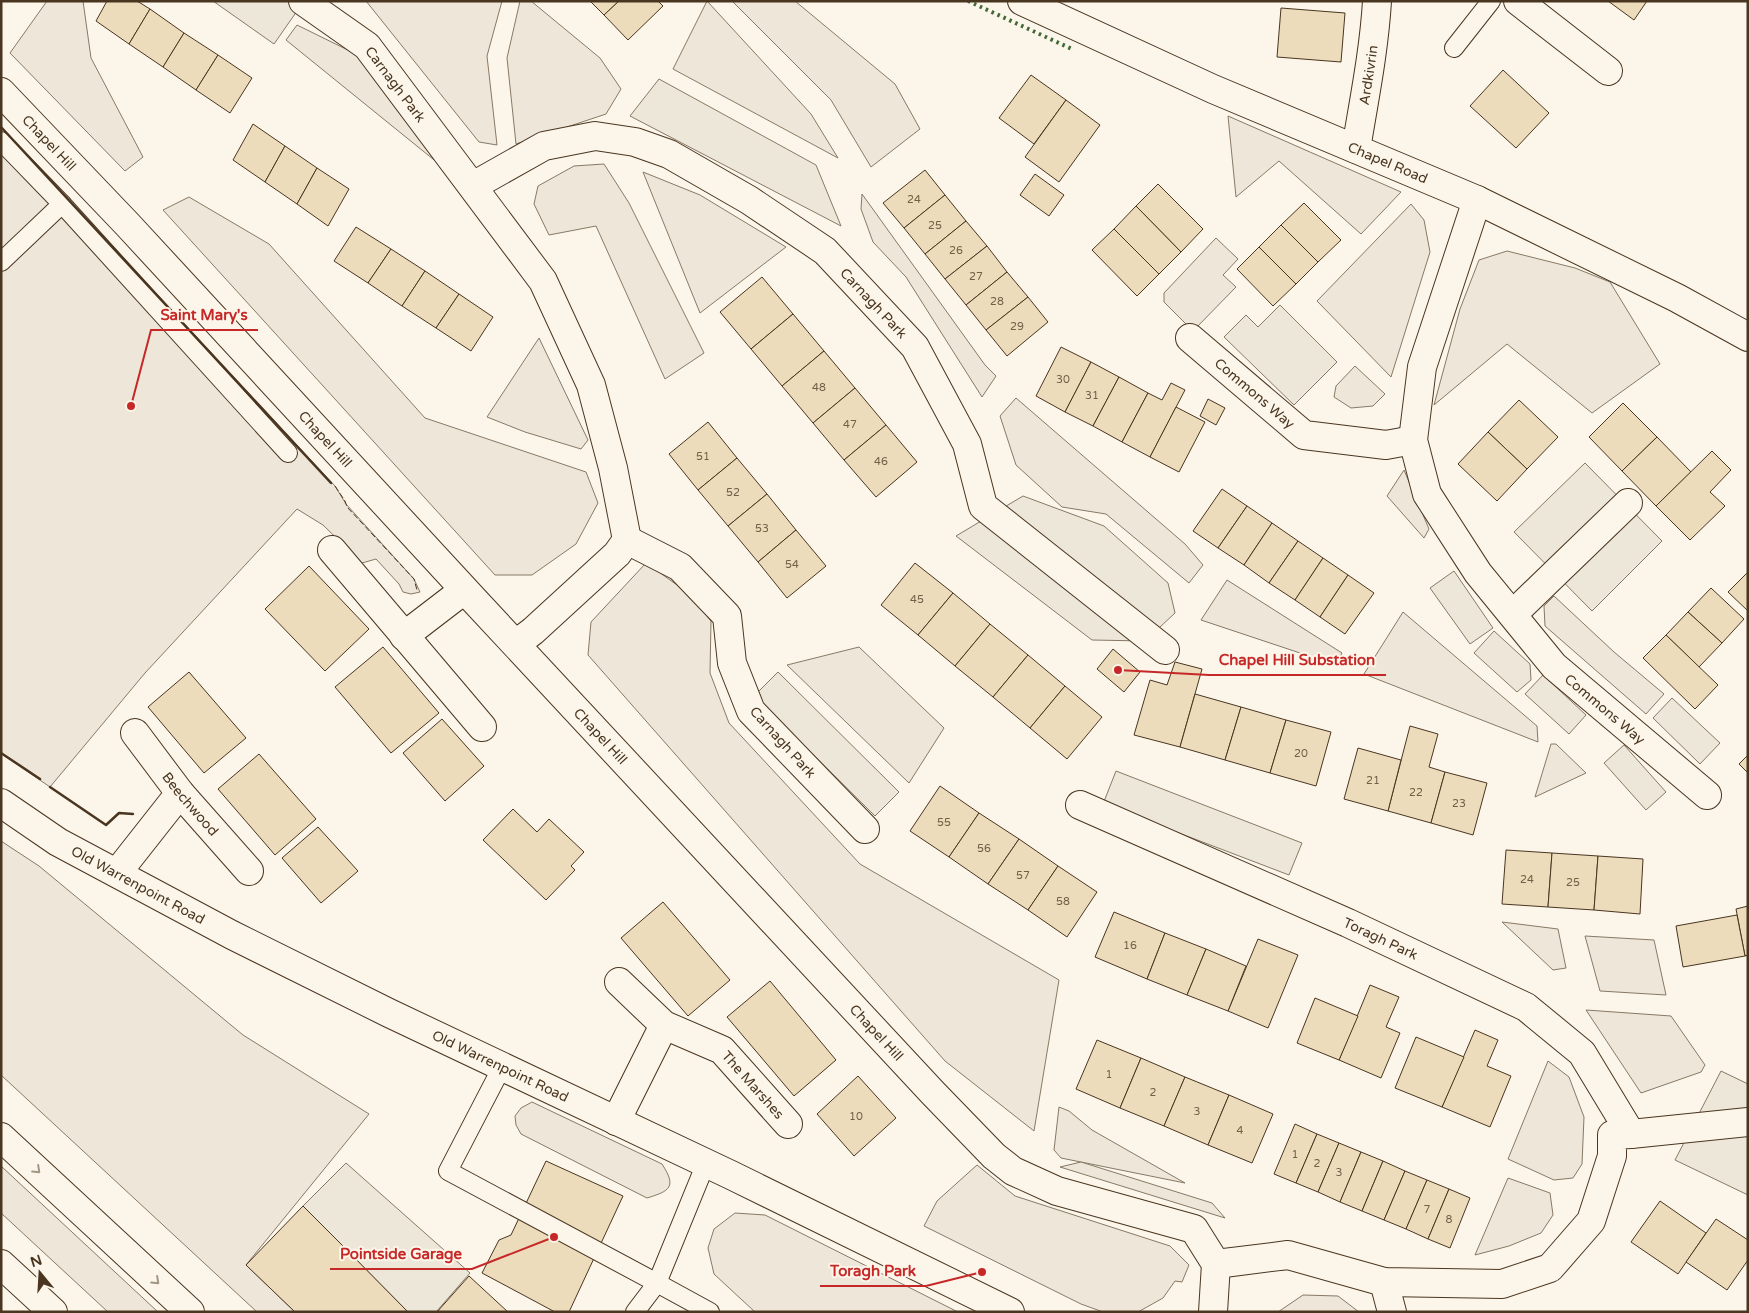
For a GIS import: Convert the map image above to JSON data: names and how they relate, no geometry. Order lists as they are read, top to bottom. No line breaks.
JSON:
{"streets":{"main road":["Ardkivrin","Carnagh Park","Chapel Hill","Chapel Road","Commons Way","Beechwood","Old Warrenpoint Road","Toragh Park","The Marshes"]},"crossings":[["Ardkivrin","Chapel Road"],["Chapel Road","Commons Way"]],"places":["Saint Mary's","Chapel Hill Substation","Pointside Garage","Toragh Park"],"house_numbers":["24","25","26","27","28","29","30","48","31","47","51","46","52","53","54","45","20","21","22","23","55","56","57","24","25","58","16","1","2","3","10","4","1","2","3","7","8"],"north":"top"}
